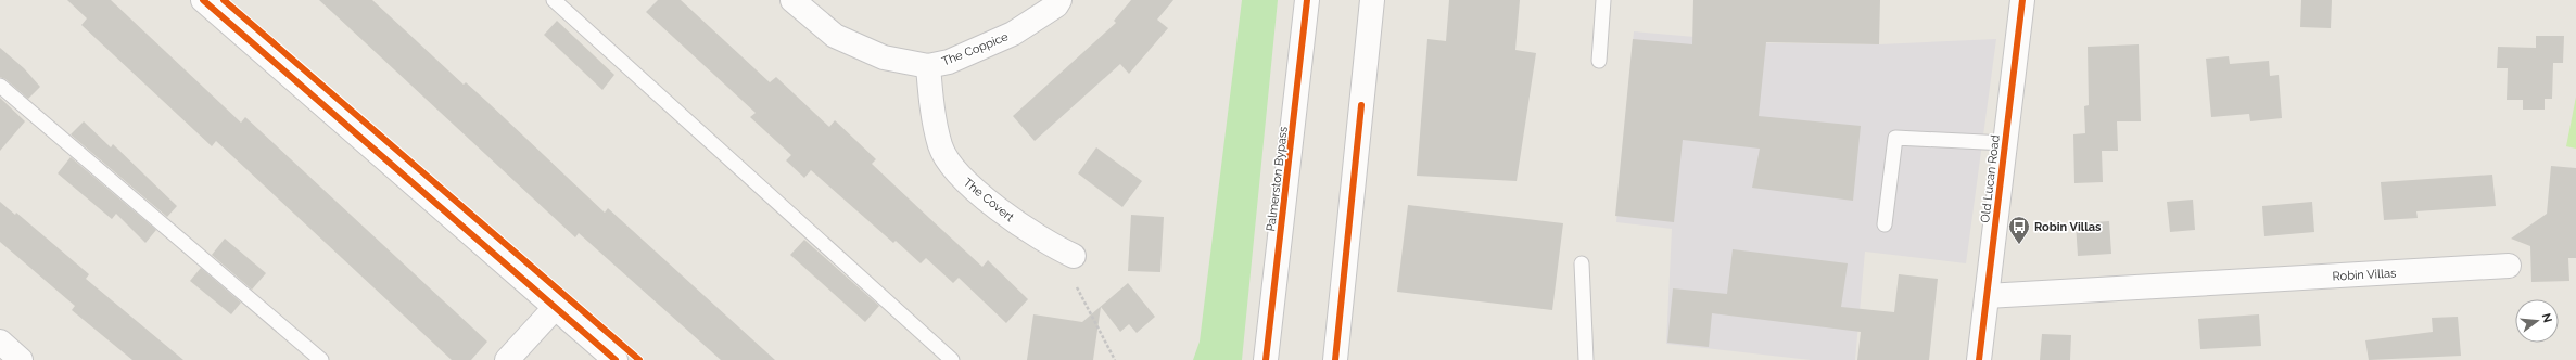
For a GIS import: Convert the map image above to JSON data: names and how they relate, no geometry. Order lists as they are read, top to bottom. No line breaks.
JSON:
{"streets":{"street":["The Coppice","Palmerston Bypass","Old Lucan Road","The Covert","Robin Villas"]},"crossings":[["The Coppice","The Covert"],["Old Lucan Road","Robin Villas"]],"places":{"bus stop":["Robin Villas"]},"north":"right"}
